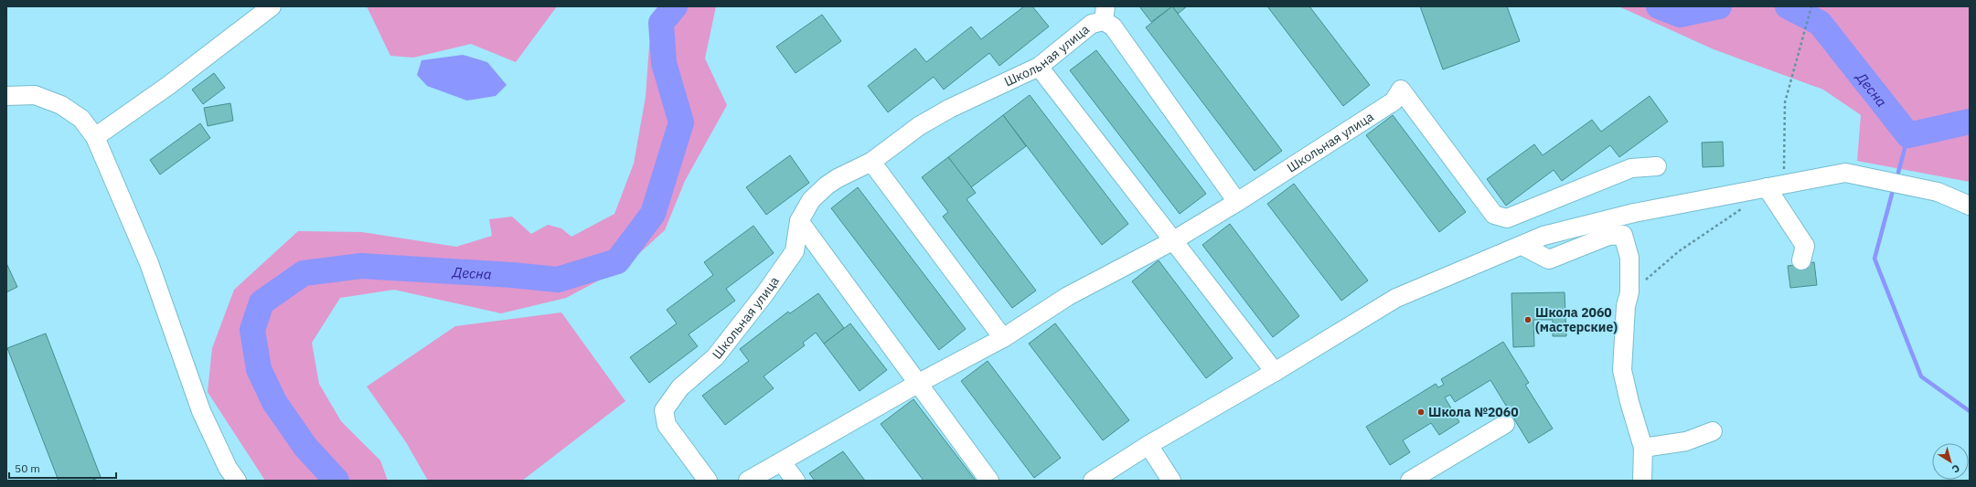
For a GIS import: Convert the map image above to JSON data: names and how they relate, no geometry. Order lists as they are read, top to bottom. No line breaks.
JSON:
{"streets":{"street":["Школьная улица"]},"water":["Десна"],"places":["Школа 2060 (мастерские)","Школа №2060"],"scale_bar":"50 m","north":"bottom right"}
